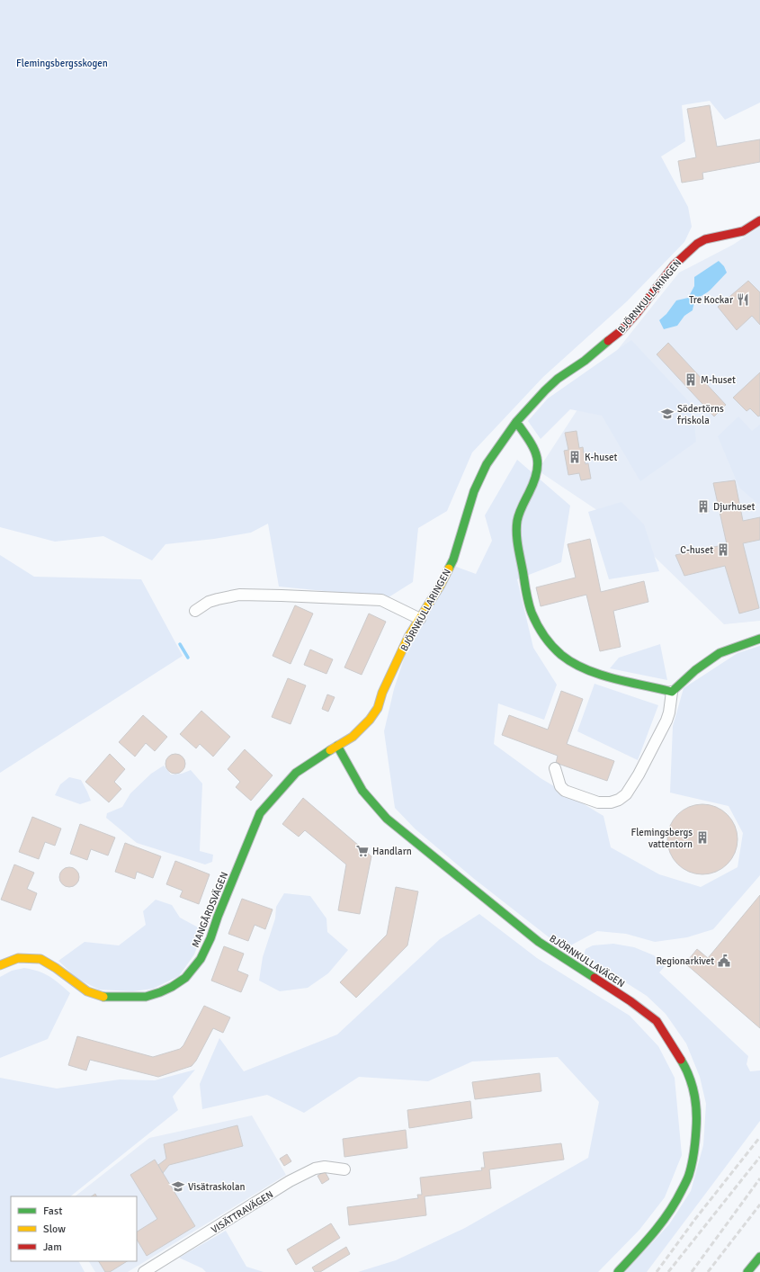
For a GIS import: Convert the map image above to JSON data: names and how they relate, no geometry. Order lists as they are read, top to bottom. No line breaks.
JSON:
{"streets":{"street":["BJÖRNKULLARINGEN","MANGÅRDSVÄGEN","BJÖRNKULLAVÄGEN","VISÄTTRAVÄGEN"]},"crossings":[["BJÖRNKULLARINGEN","MANGÅRDSVÄGEN"],["BJÖRNKULLARINGEN","BJÖRNKULLAVÄGEN"],["MANGÅRDSVÄGEN","BJÖRNKULLAVÄGEN"]],"parks":["Flemingsbergsskogen"],"places":{"restaurant":["Tre Kockar"],"building":["M-huset","K-huset","Djurhuset","C-huset","Flemingsbergs vattentorn"],"school or university":["Södertörns friskola","Visätraskolan"],"supermarket":["Handlarn"],"public building":["Regionarkivet"]},"legend":["Fast","Slow","Jam"]}
